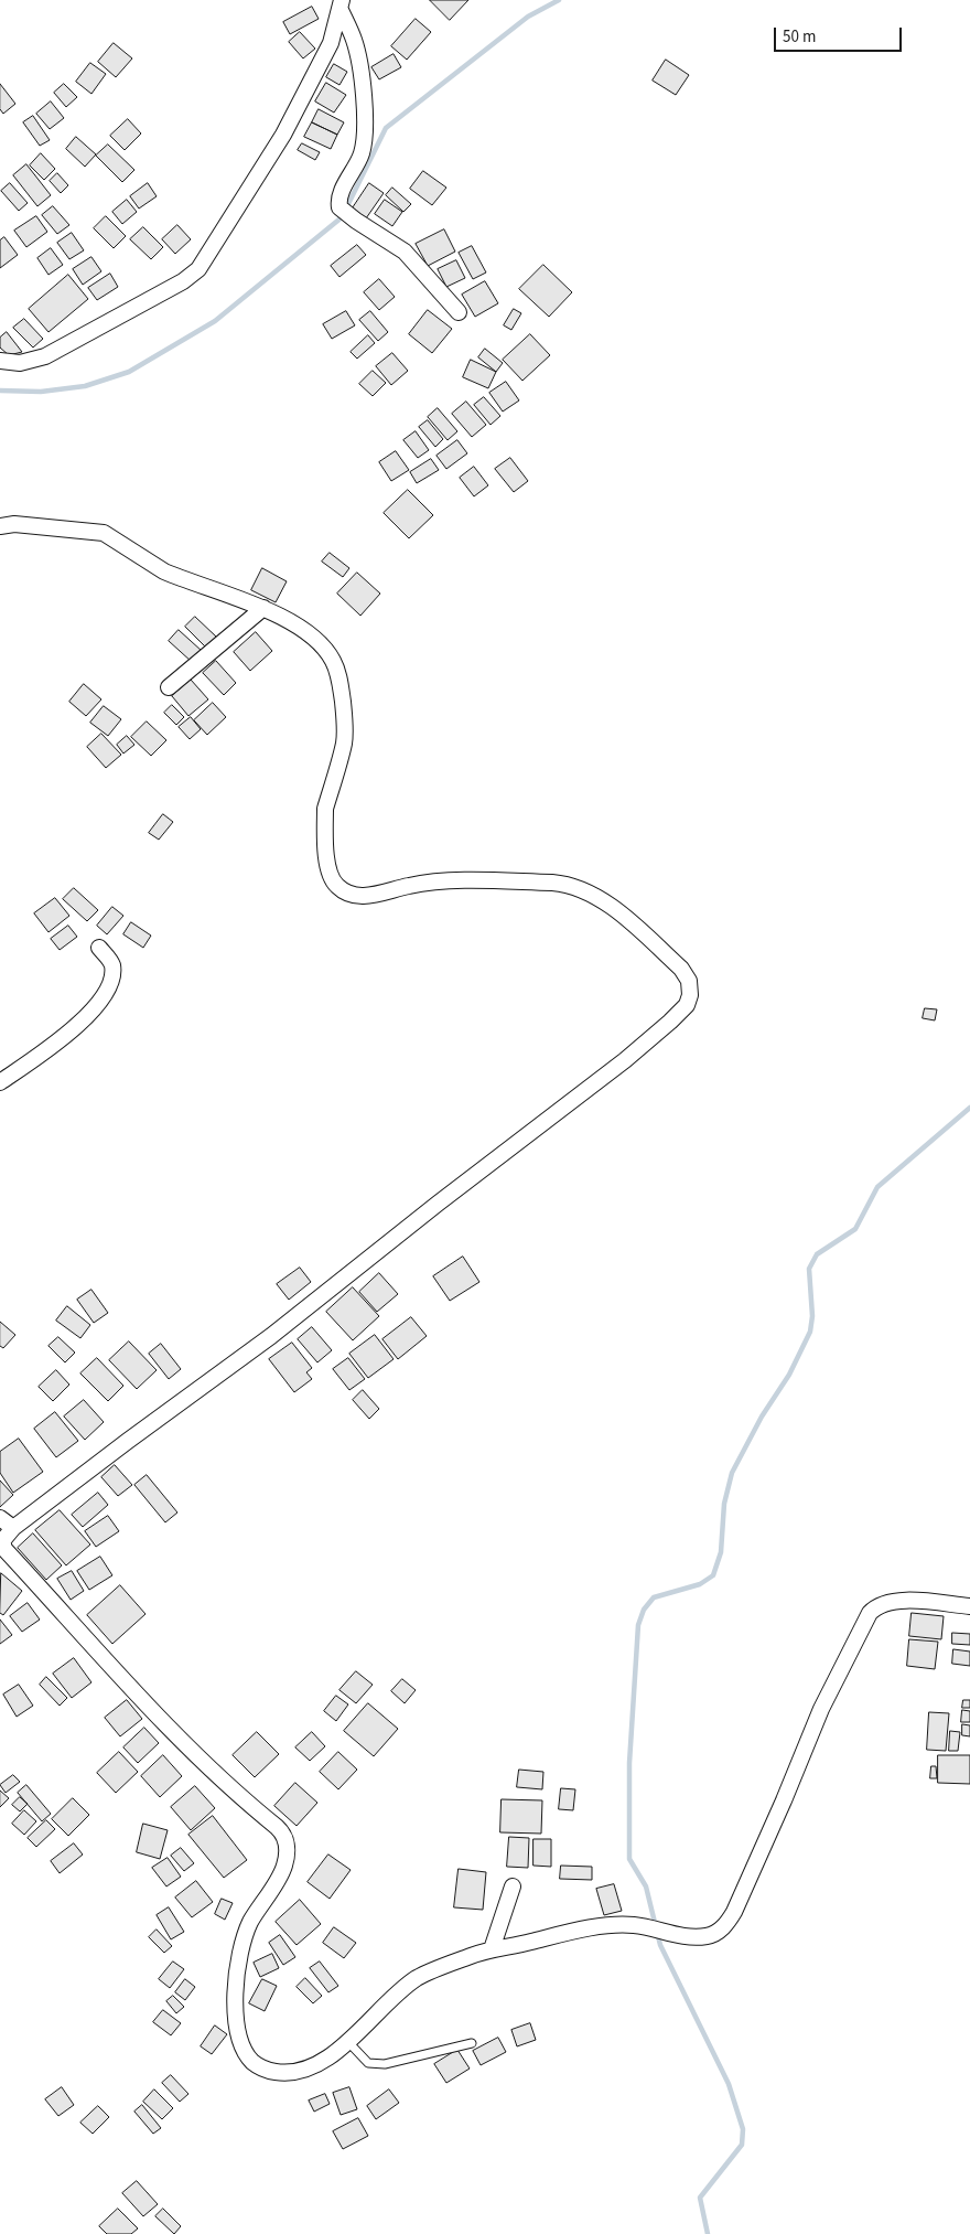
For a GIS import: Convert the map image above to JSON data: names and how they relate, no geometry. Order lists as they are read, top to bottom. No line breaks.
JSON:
{"scale_bar":"50 m"}
